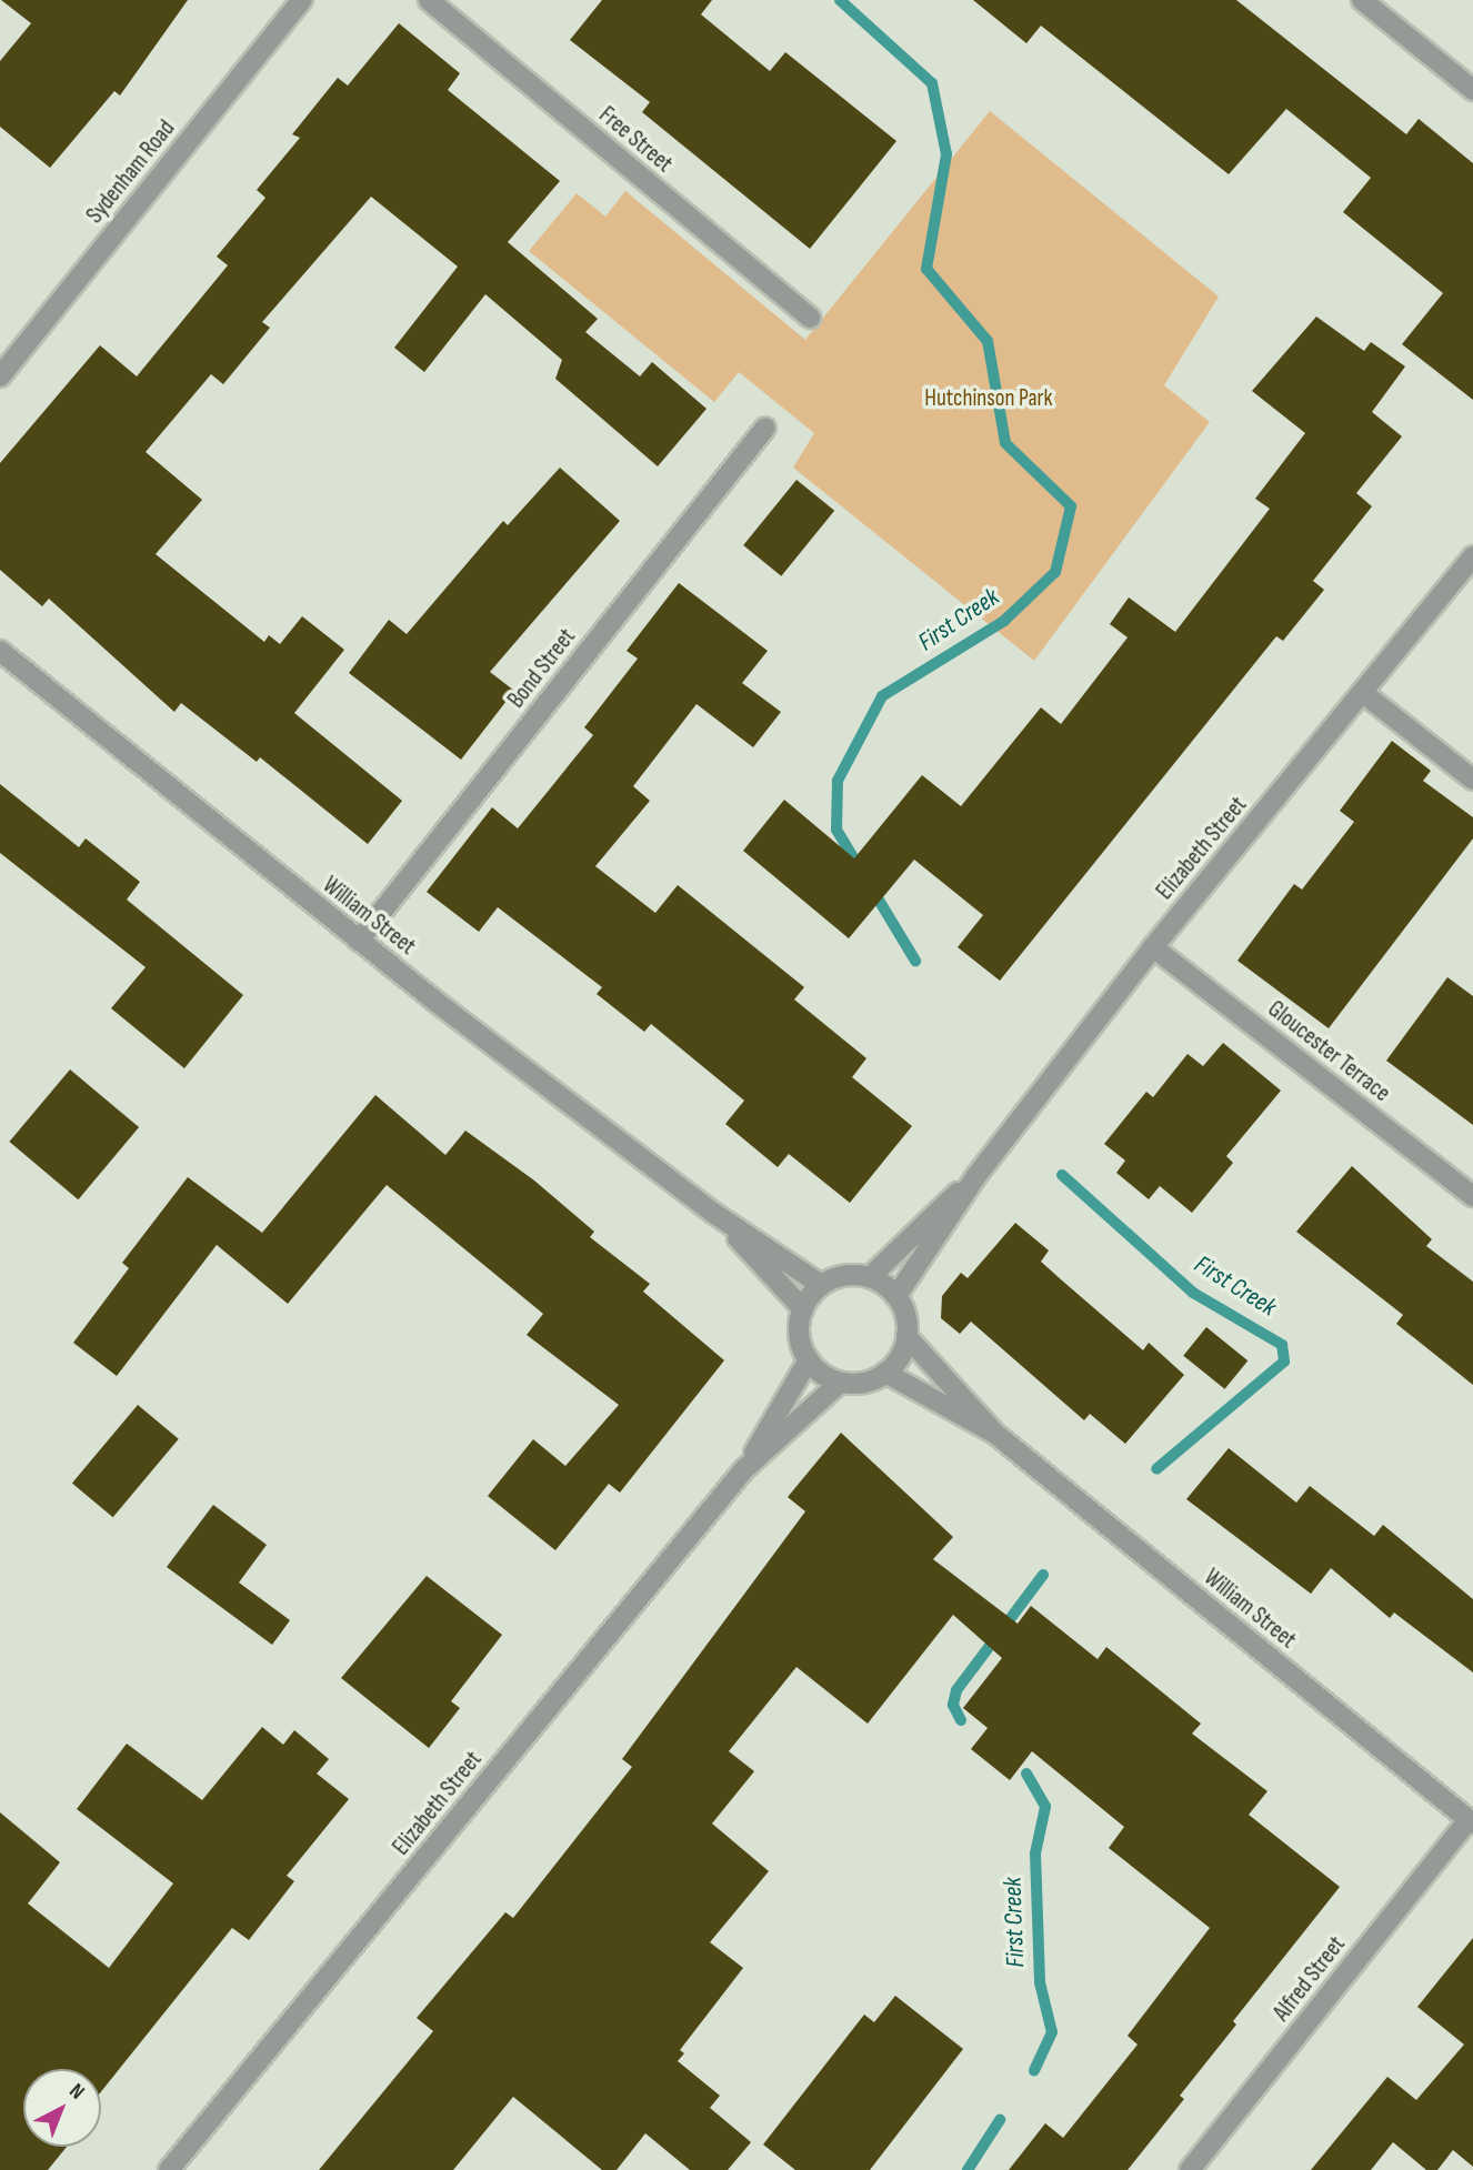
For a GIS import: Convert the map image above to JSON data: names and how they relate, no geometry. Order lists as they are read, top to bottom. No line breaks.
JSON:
{"streets":{"street":["Free Street","Sydenham Road","Bond Street","Elizabeth Street","William Street","Gloucester Terrace","Alfred Street"]},"crossings":[["Bond Street","William Street"],["Elizabeth Street","William Street"],["Elizabeth Street","Gloucester Terrace"],["William Street","Alfred Street"]],"water":["First Creek"],"parks":["Hutchinson Park"],"north":"top right"}
